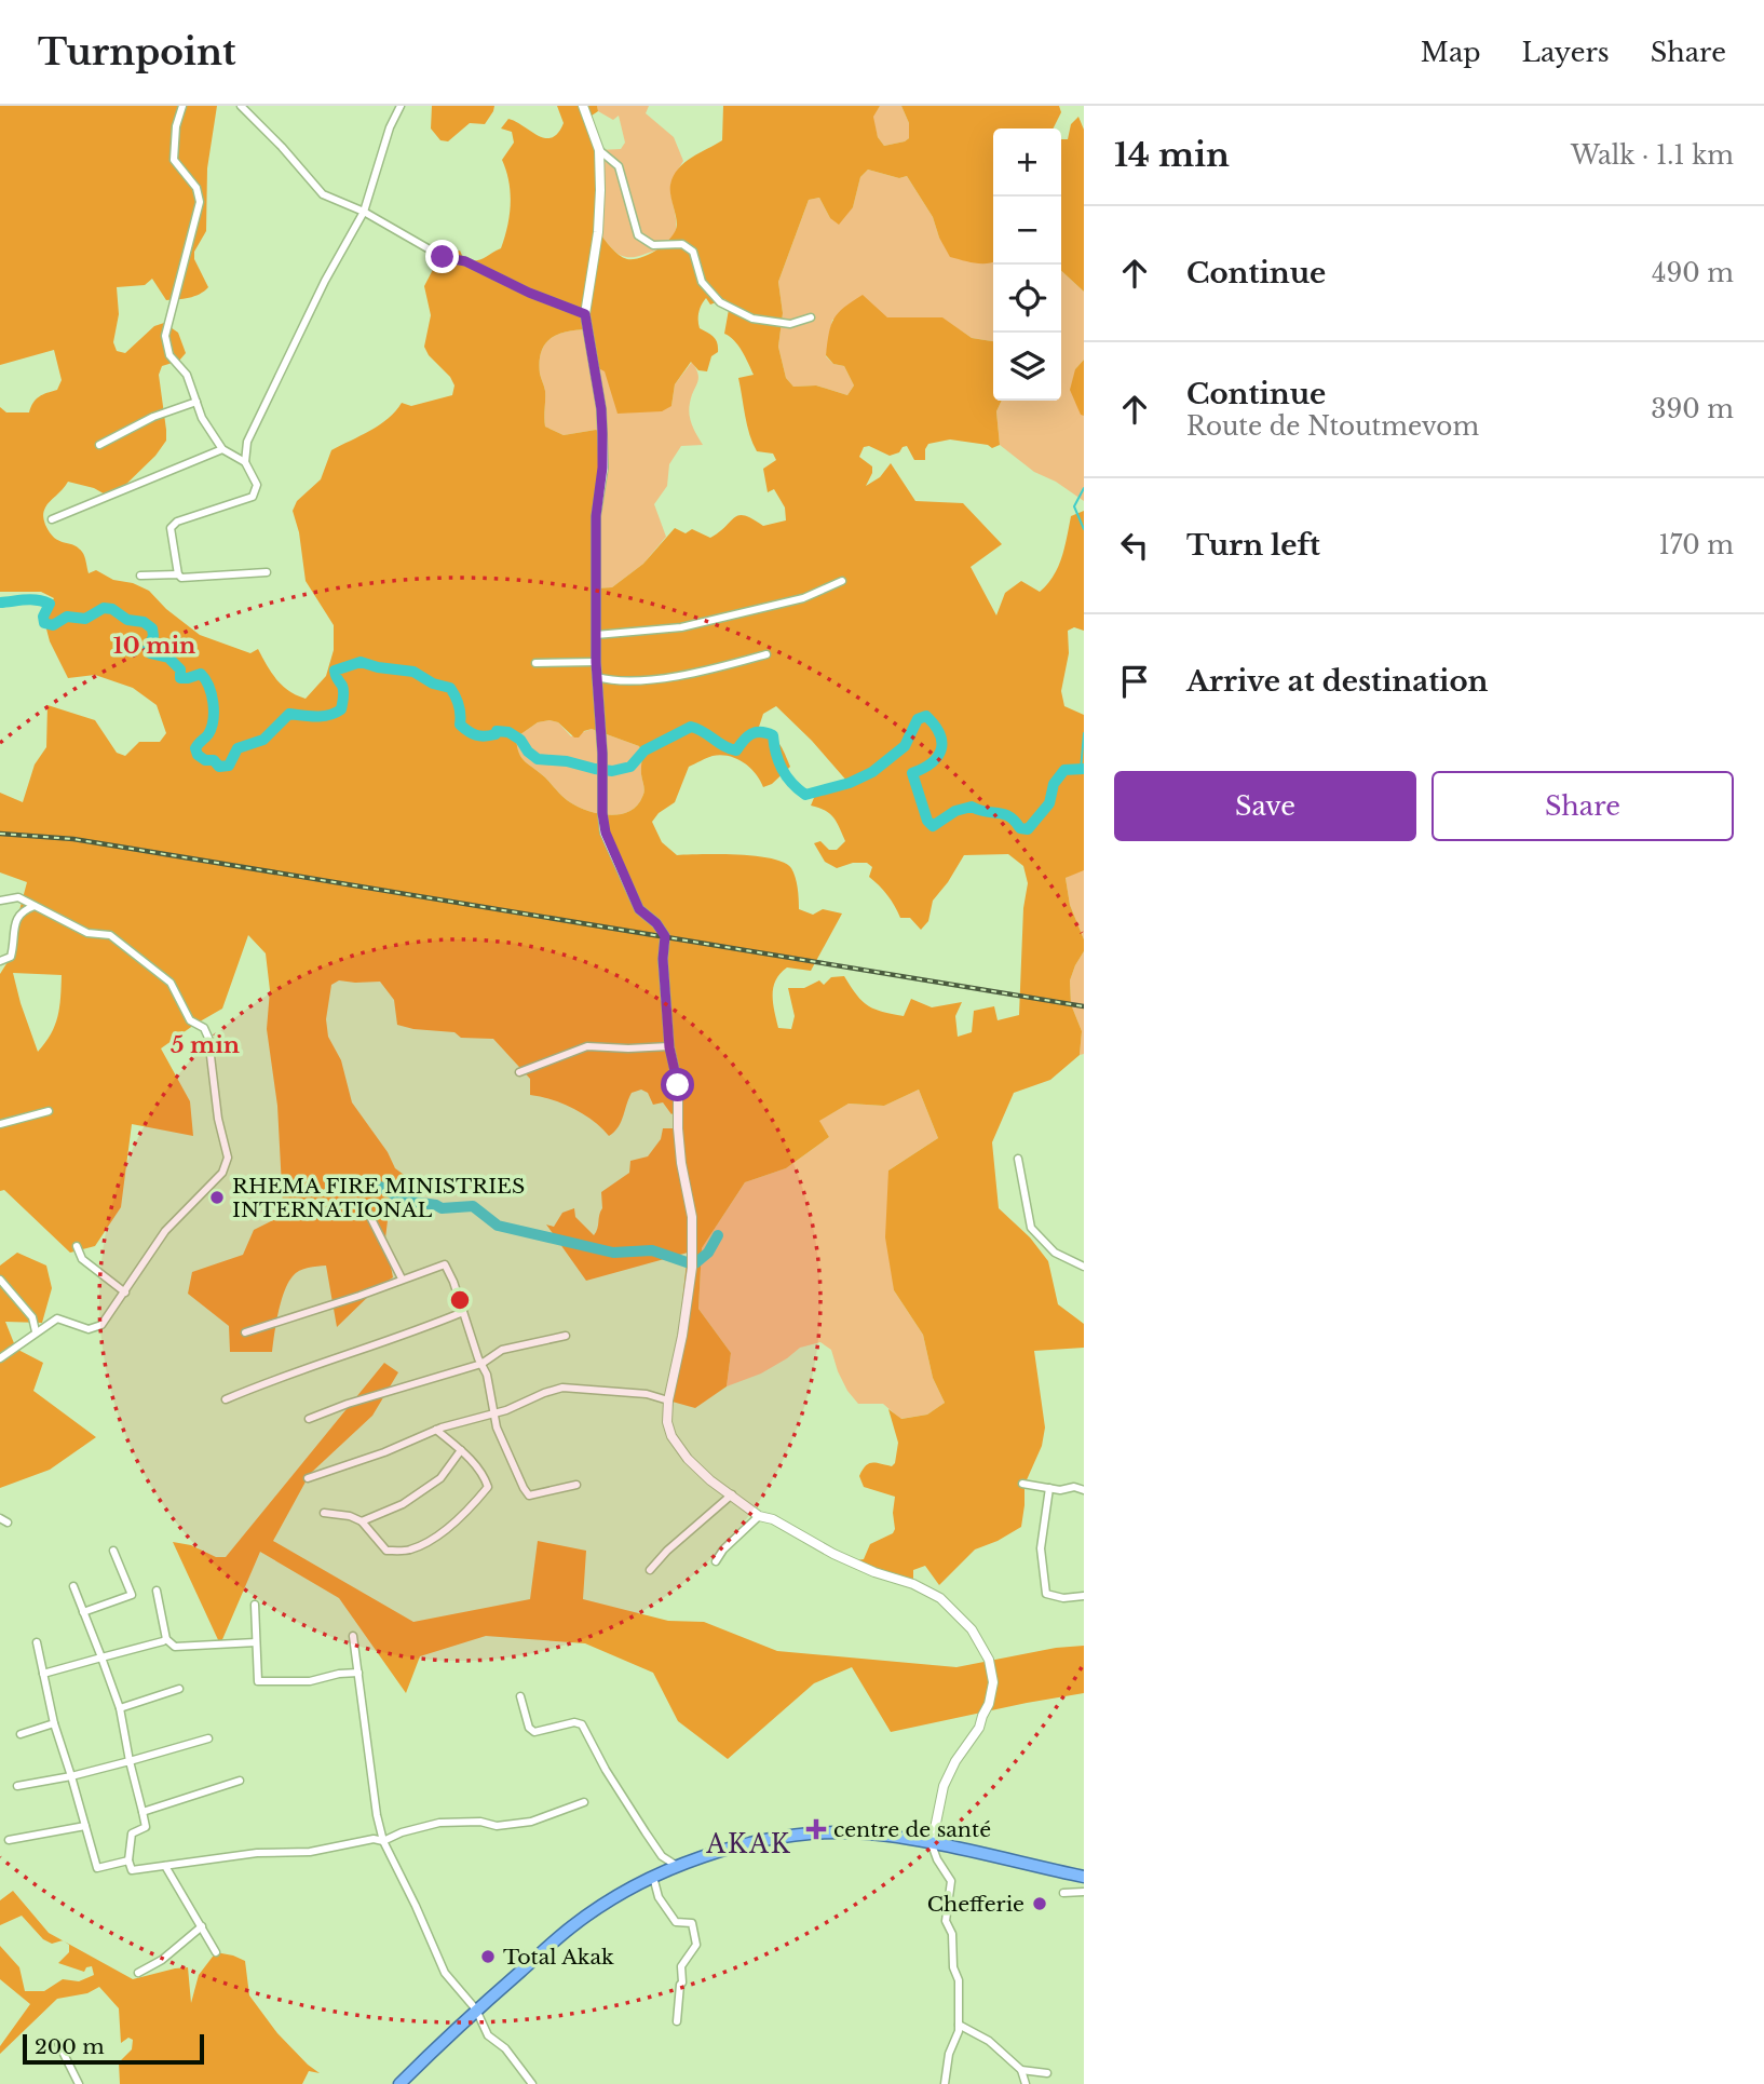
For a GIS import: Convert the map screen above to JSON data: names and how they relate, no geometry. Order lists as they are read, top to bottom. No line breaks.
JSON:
{"districts":["AKAK"],"places":{"other":["RHEMA FIRE MINISTRIES INTERNATIONAL","Chefferie","Total Akak"],"health":["centre de santé"]},"scale_bar":"200 m","page":{"header":"Turnpoint","nav":["Map","Layers","Share"],"heading":["14 min","Walk · 1.1 km"],"map_buttons":["+","−"],"list":[["Continue","490 m"],["Continue","Route de Ntoutmevom","390 m"],["Turn left","170 m"],"Arrive at destination"],"buttons":["Save","Share"],"scale":"200 m"},"rings":["10 min","5 min"]}
